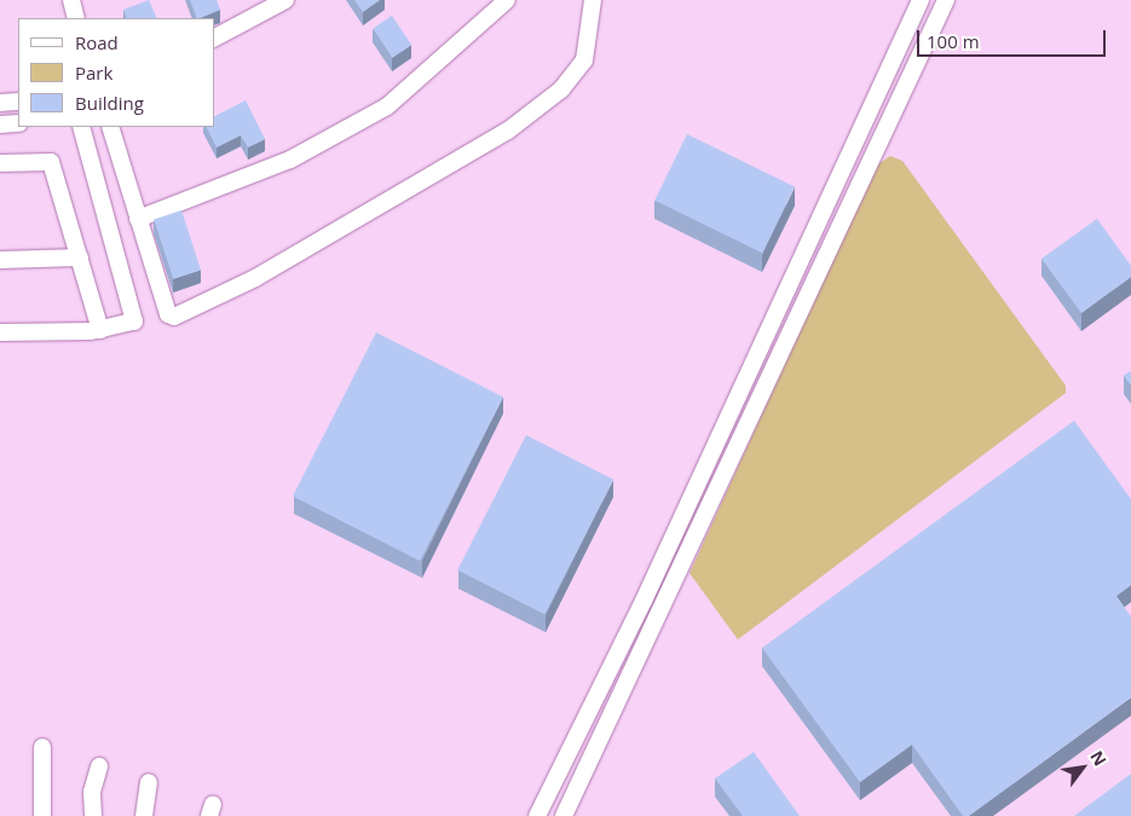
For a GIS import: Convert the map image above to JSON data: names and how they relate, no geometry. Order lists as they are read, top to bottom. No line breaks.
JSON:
{"legend":["Road","Park","Building"],"scale_bar":"100 m","north":"top right"}
